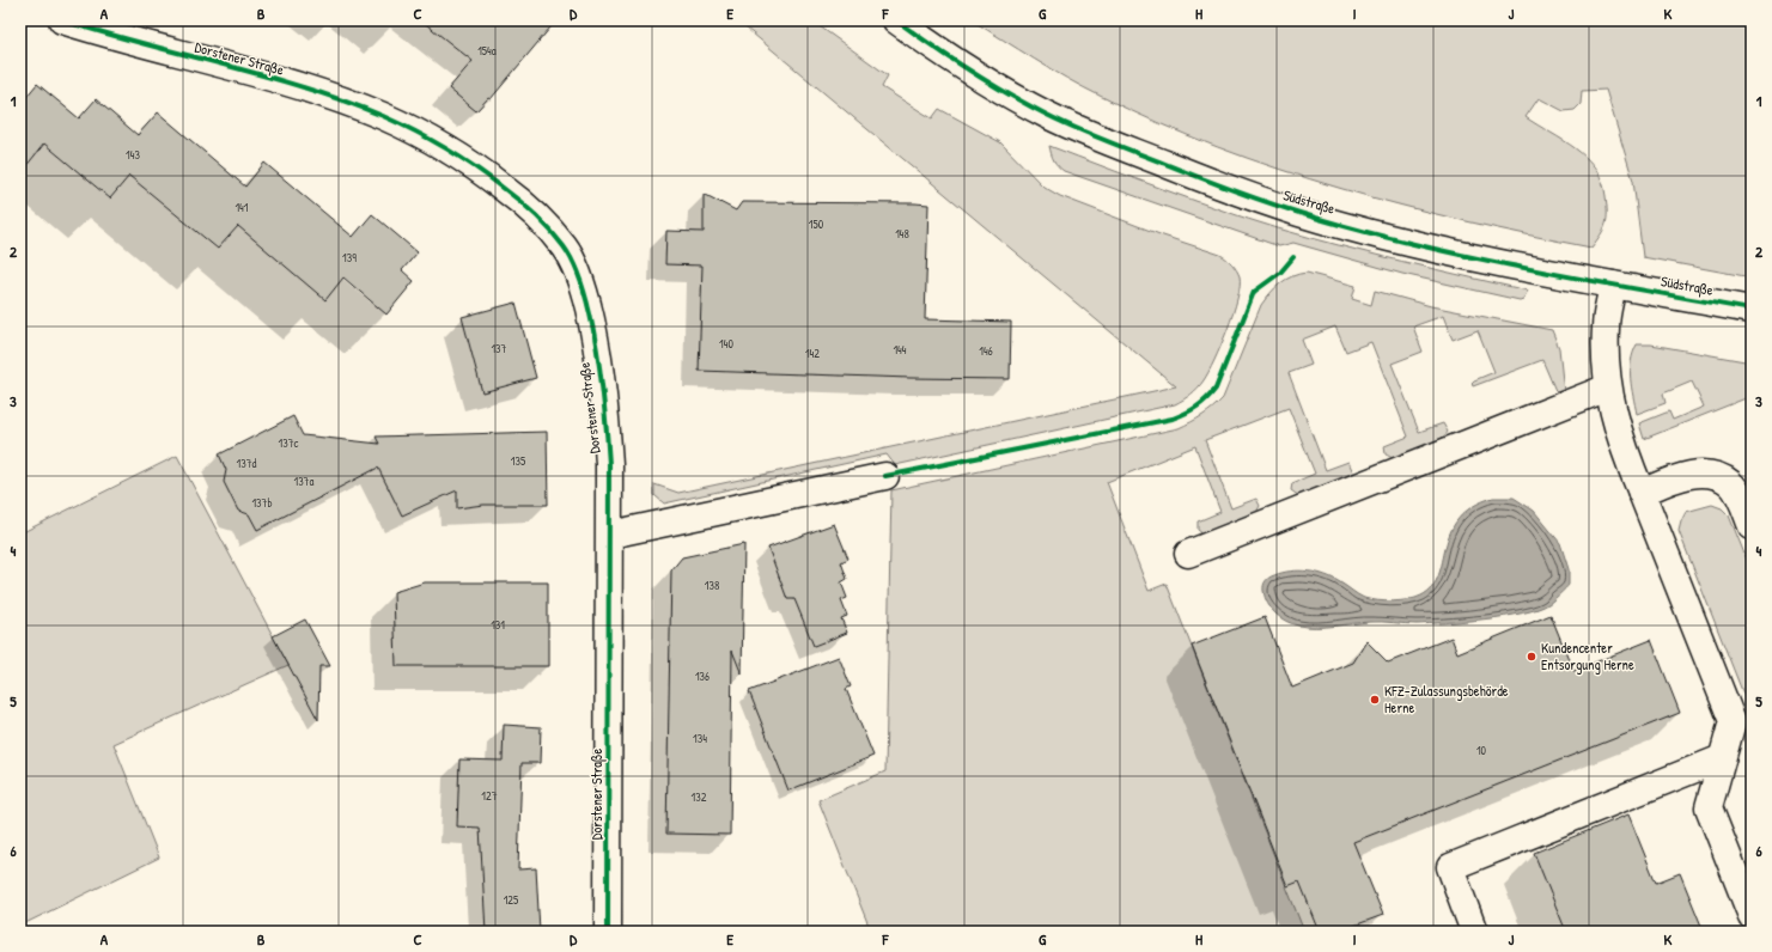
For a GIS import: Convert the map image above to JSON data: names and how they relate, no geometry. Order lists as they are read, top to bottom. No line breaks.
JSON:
{"streets":{"street":["Dorstener Straße","Südstraße"]},"places":["Kundencenter Entsorgung Herne","KFZ-Zulassungsbehörde Herne"],"house_numbers":["154a","143","141","150","148","139","140","137","144","146","142","137c","135","137d","137a","137b","138","131","136","134","10","127","132","125"],"grid":{"columns":["A","B","C","D","E","F","G","H","I","J","K"],"rows":["1","2","3","4","5","6"]}}
